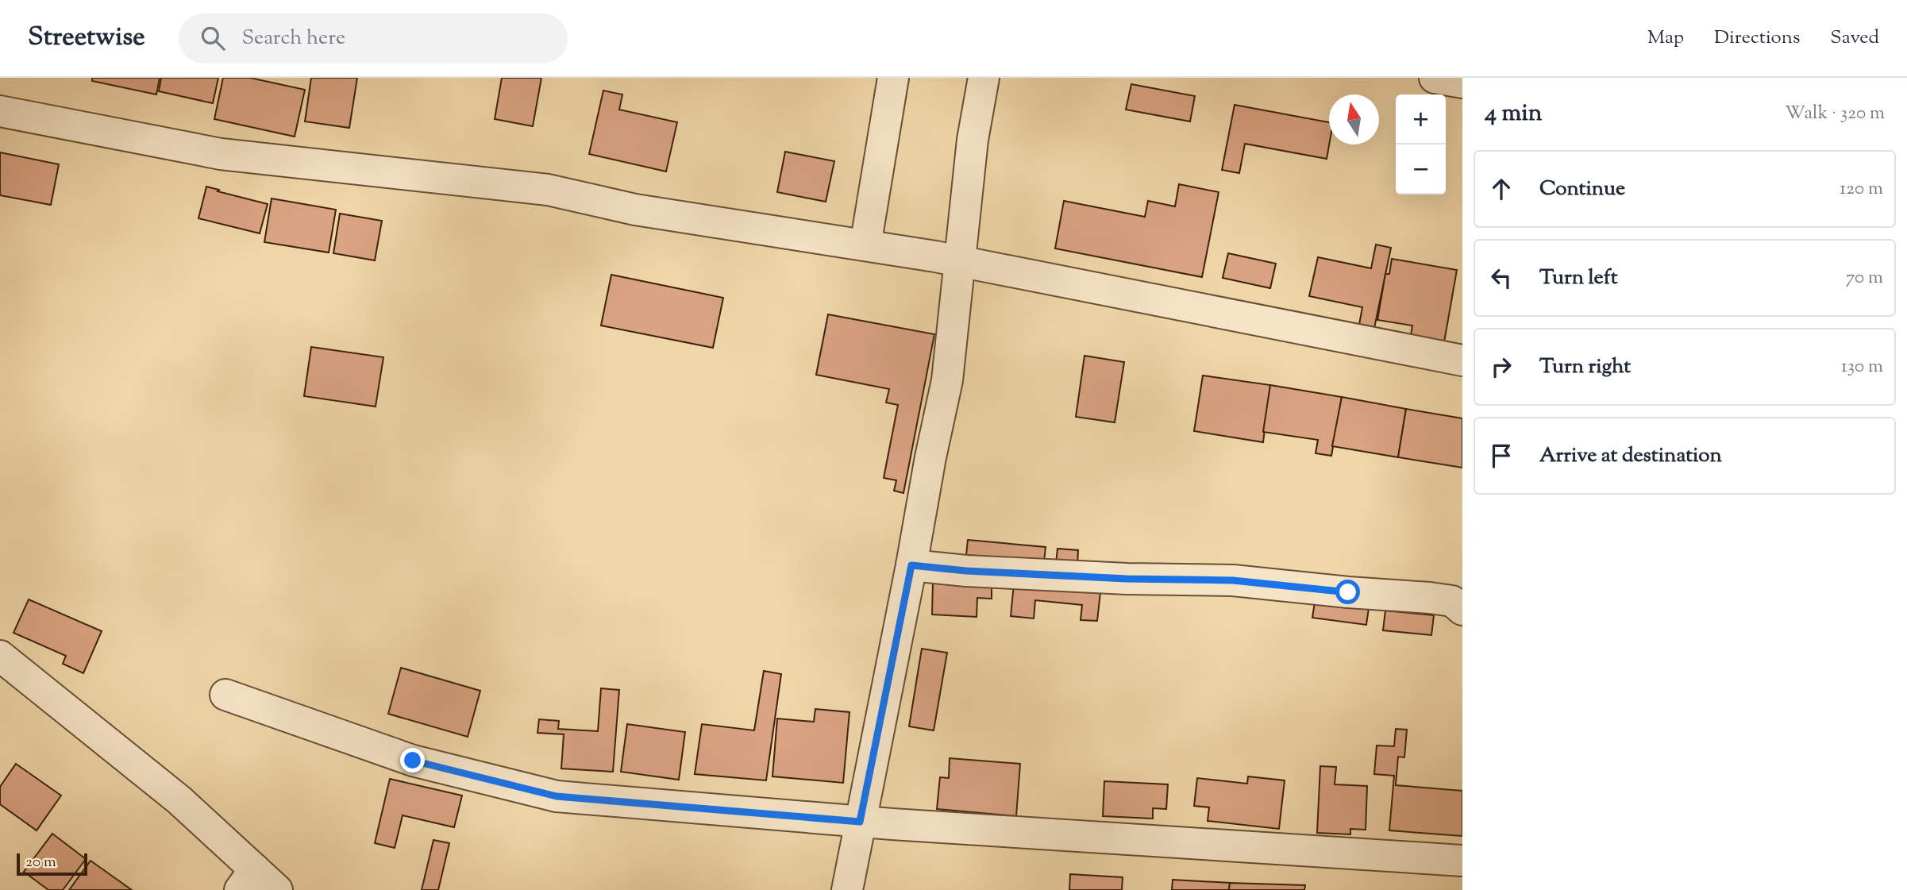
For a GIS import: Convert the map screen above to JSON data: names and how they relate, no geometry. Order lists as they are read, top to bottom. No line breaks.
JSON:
{"scale_bar":"20 m","north":"top","page":{"header":"Streetwise","search":"Search here","nav":["Map","Directions","Saved"],"heading":["4 min","Walk · 320 m"],"map_buttons":["+","−"],"list":[["Continue","120 m"],["Turn left","70 m"],["Turn right","130 m"],"Arrive at destination"],"scale":"20 m"}}
